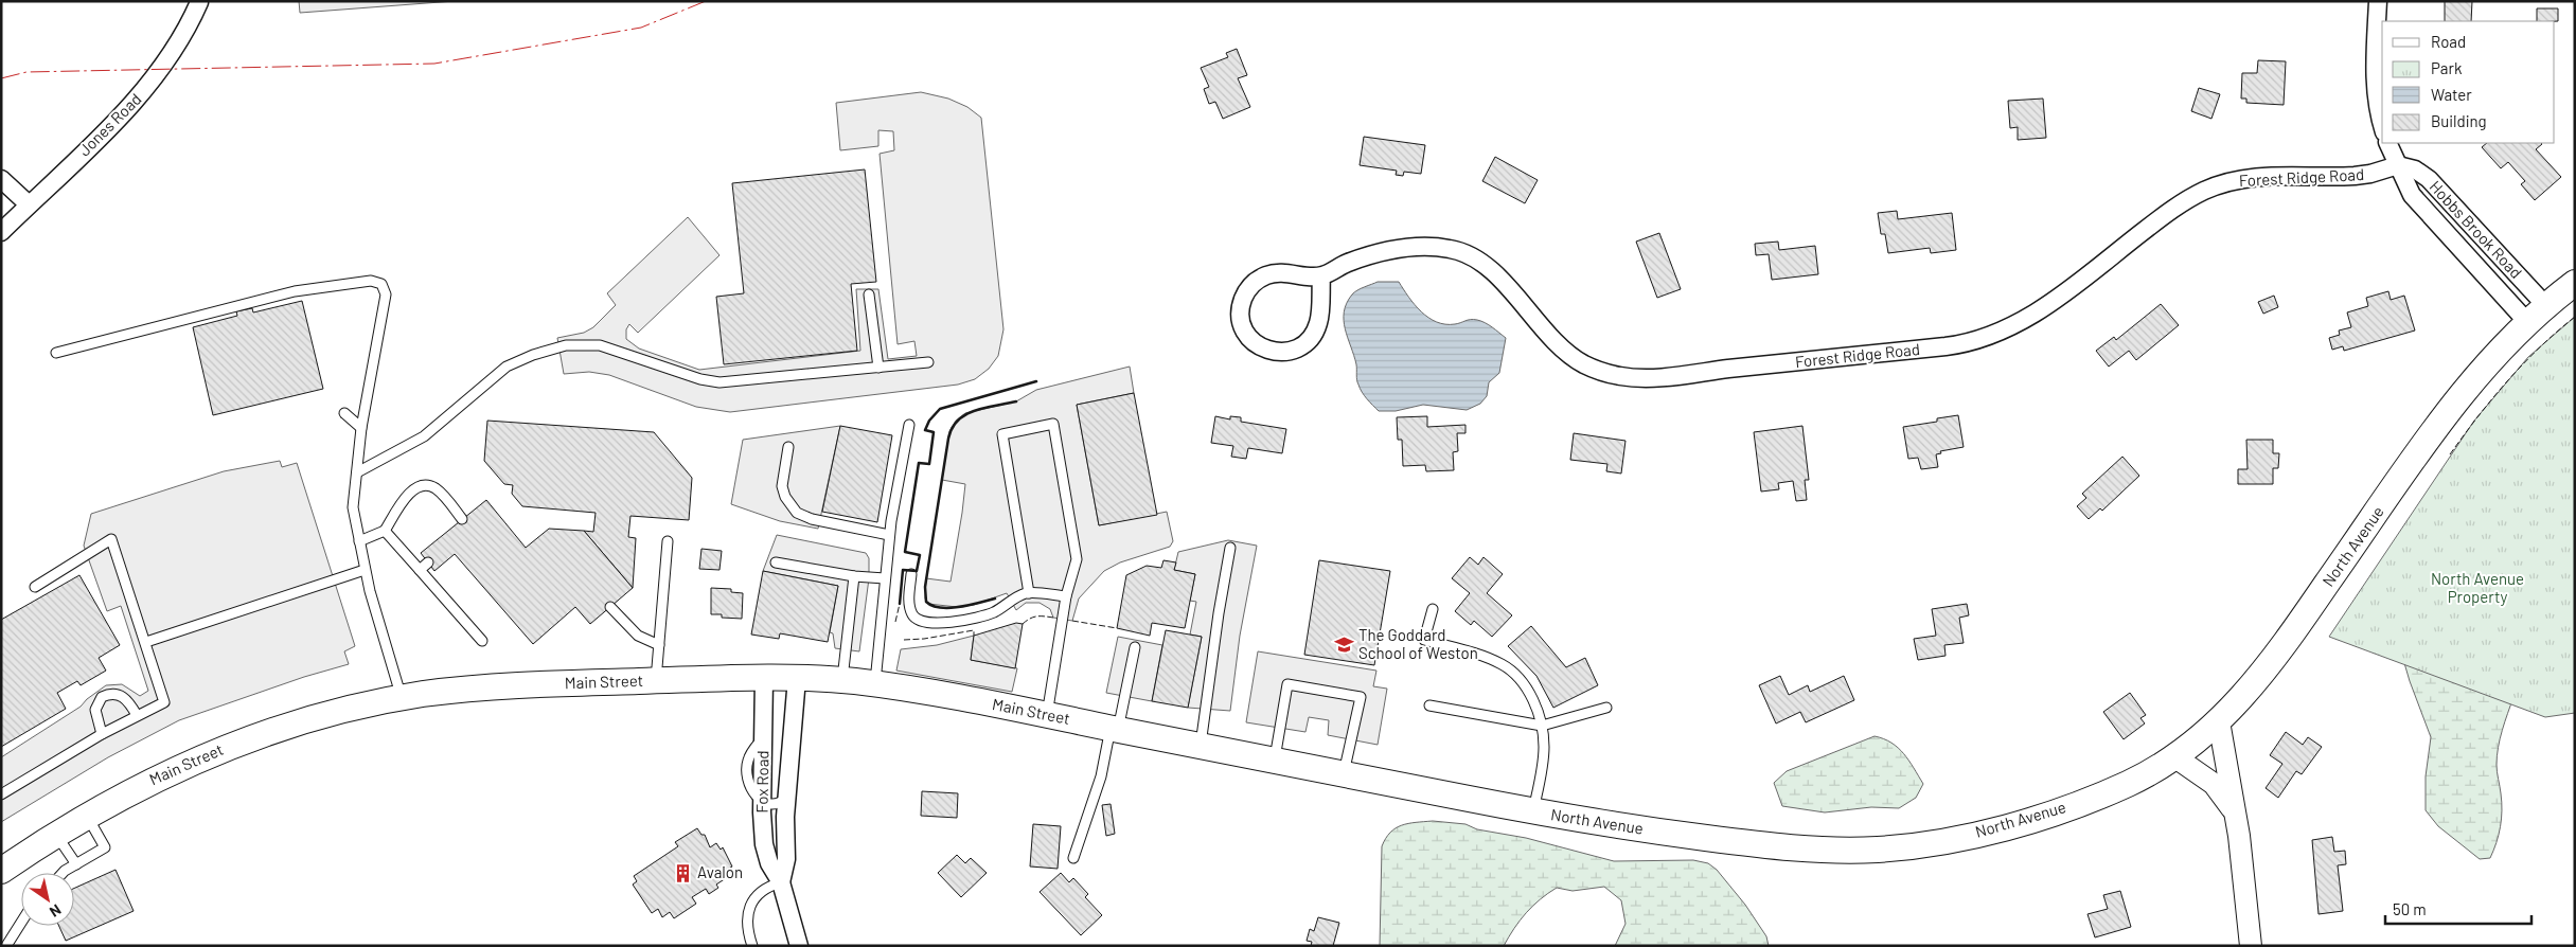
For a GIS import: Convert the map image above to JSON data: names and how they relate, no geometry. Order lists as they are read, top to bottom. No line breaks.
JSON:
{"streets":{"main road":["North Avenue","Main Street"],"street":["Jones Road","Forest Ridge Road","Hobbs Brook Road","Fox Road"]},"crossings":[["Forest Ridge Road","Hobbs Brook Road"],["Hobbs Brook Road","North Avenue"],["North Avenue","Main Street"],["Main Street","Fox Road"]],"parks":["North Avenue Property"],"places":{"school or university":["The Goddard School of Weston"],"building":["Avalon"]},"legend":["Road","Park","Water","Building"],"scale_bar":"50 m","north":"bottom right"}
